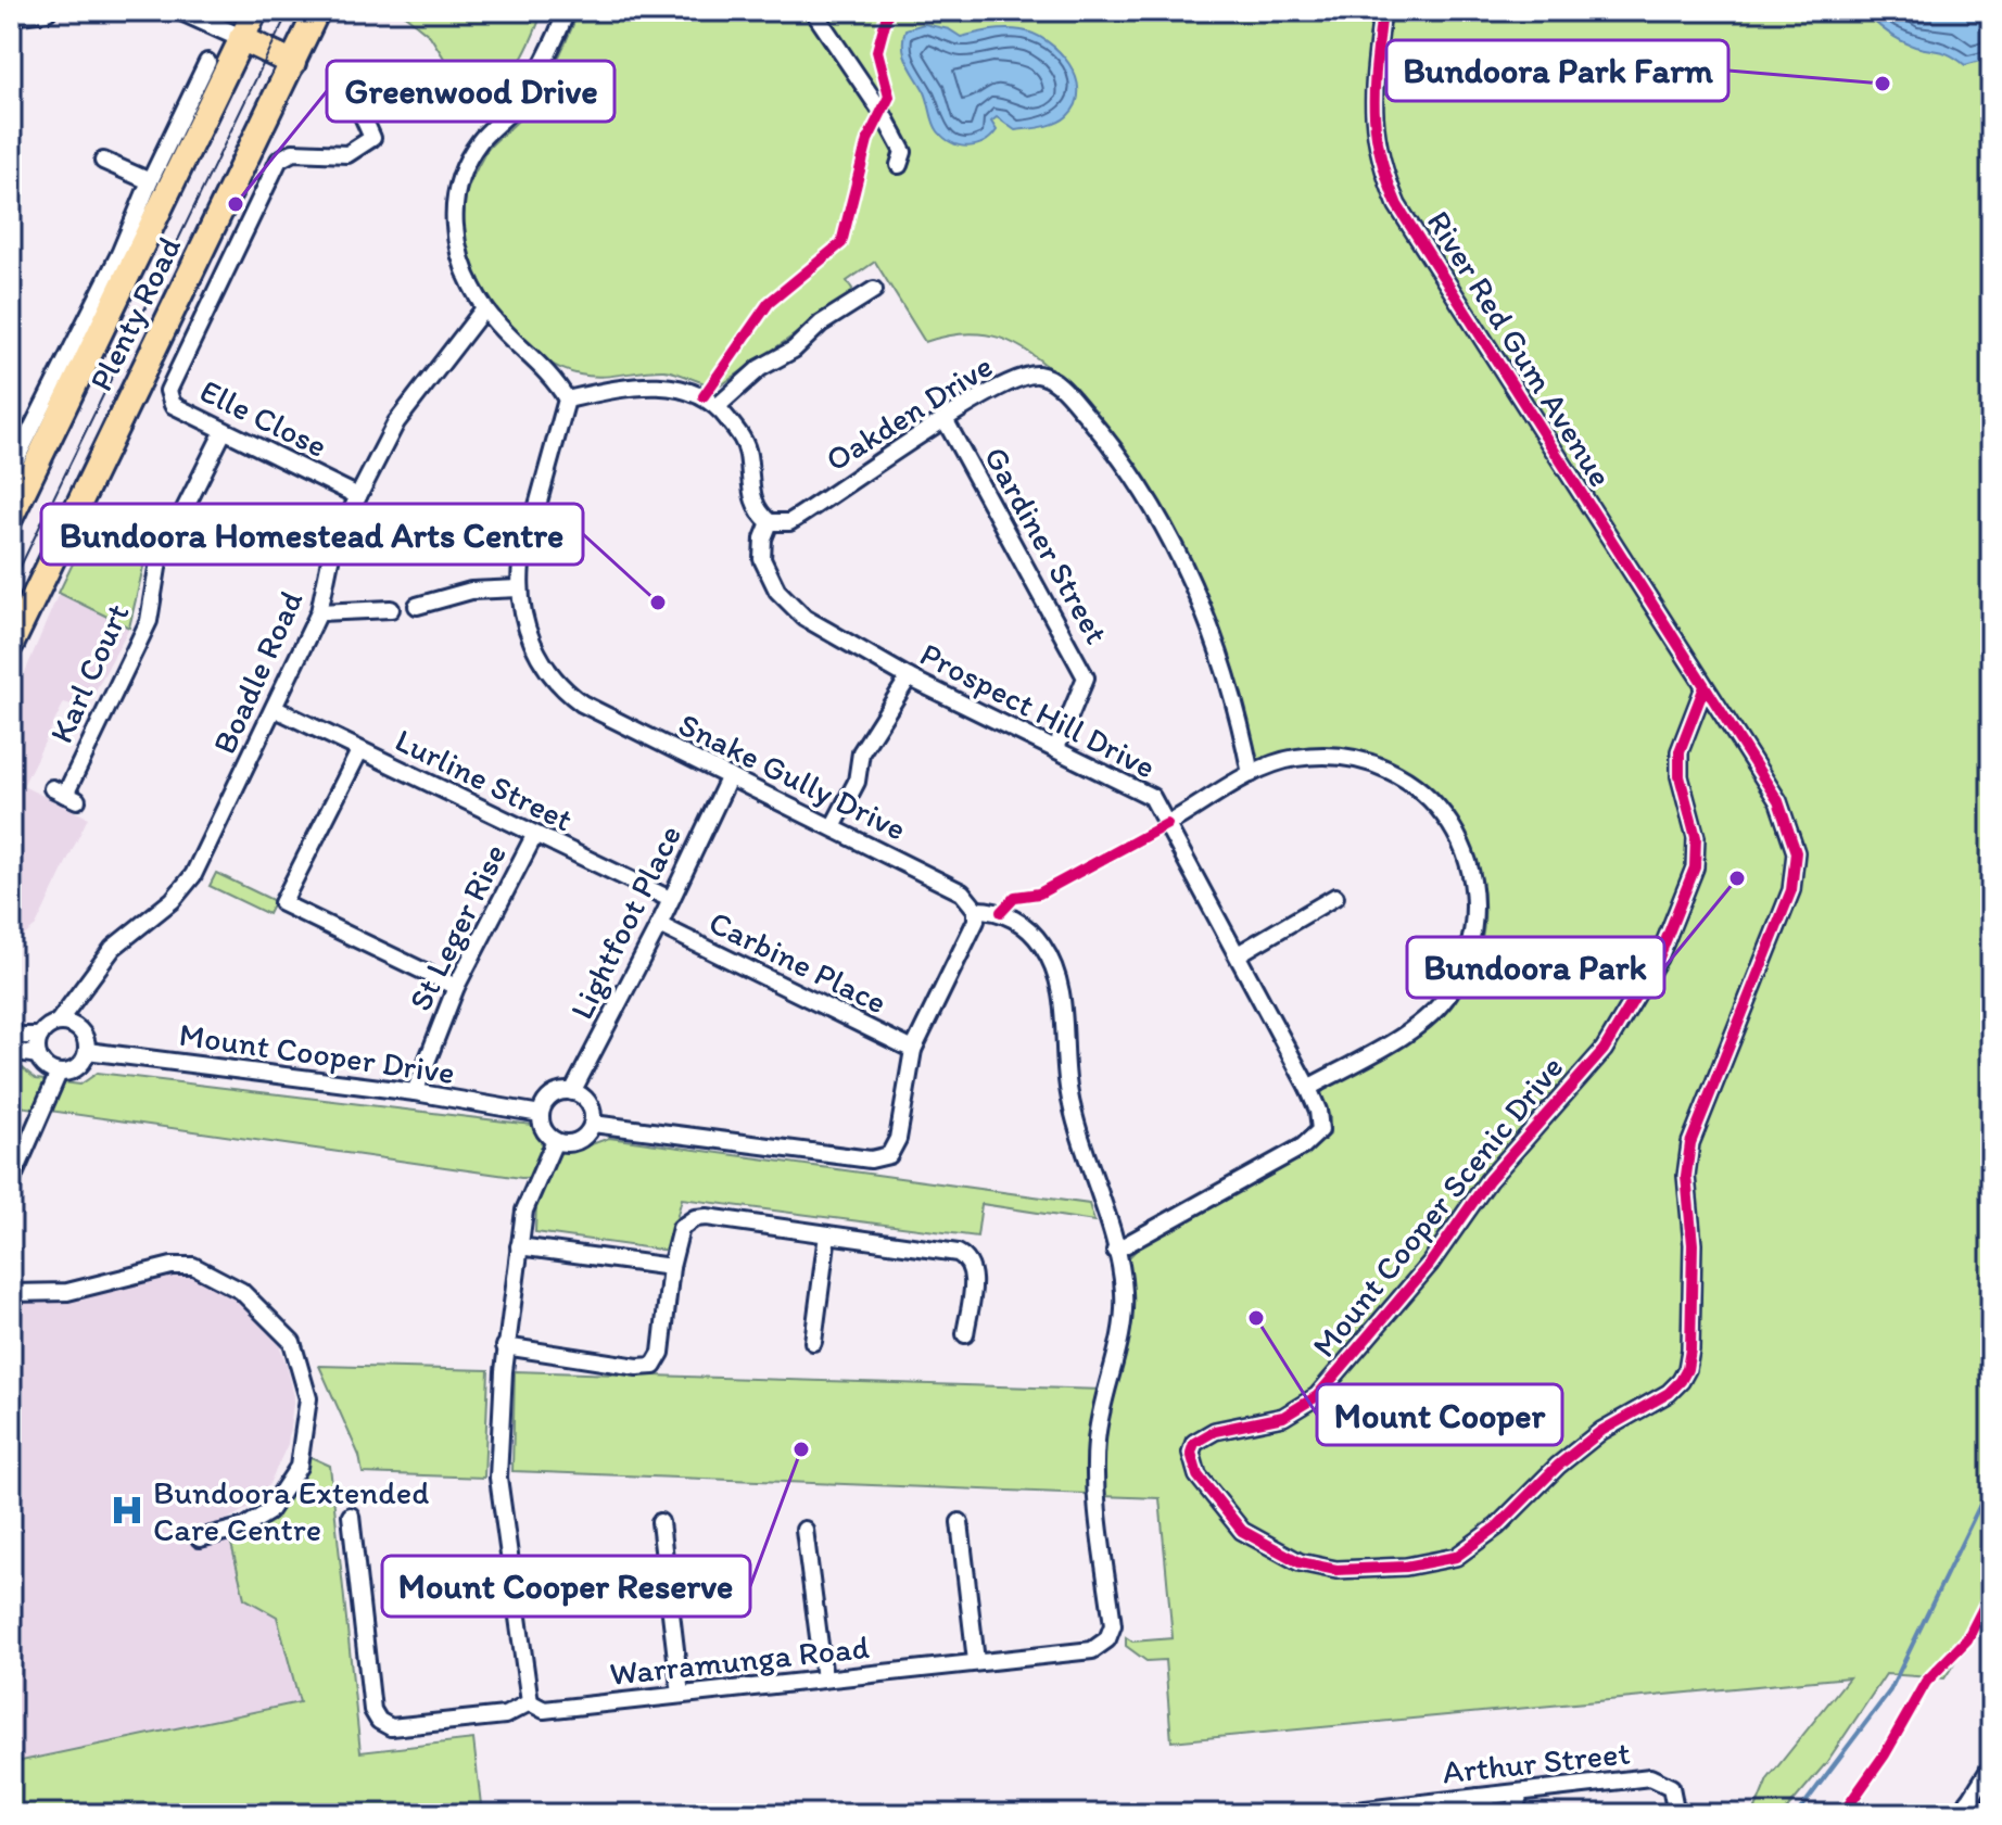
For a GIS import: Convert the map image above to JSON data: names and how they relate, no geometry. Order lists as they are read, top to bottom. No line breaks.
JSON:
{"streets":{"highway":["Plenty Road"],"street":["River Red Gum Avenue","Oakden Drive","Elle Close","Gardiner Street","Boadle Road","Karl Court","Prospect Hill Drive","Snake Gully Drive","Lurline Street","Lightfoot Place","St Leger Rise","Carbine Place","Mount Cooper Drive","Mount Cooper Scenic Drive","Warramunga Road","Arthur Street"]},"crossings":[["River Red Gum Avenue","Mount Cooper Scenic Drive"],["Oakden Drive","Gardiner Street"],["Oakden Drive","Prospect Hill Drive"],["Elle Close","Boadle Road"],["Elle Close","Karl Court"],["Gardiner Street","Prospect Hill Drive"],["Boadle Road","Lurline Street"],["Boadle Road","Mount Cooper Drive"],["Prospect Hill Drive","Snake Gully Drive"],["Snake Gully Drive","Lightfoot Place"],["Snake Gully Drive","Warramunga Road"],["Lurline Street","Lightfoot Place"],["Lurline Street","St Leger Rise"],["Lightfoot Place","Carbine Place"],["Lightfoot Place","Mount Cooper Drive"],["St Leger Rise","Mount Cooper Drive"]],"places":{"other":["Bundoora Park Farm","Greenwood Drive","Bundoora Homestead Arts Centre","Bundoora Park","Mount Cooper","Mount Cooper Reserve"],"hospital":["Bundoora Extended Care Centre"]}}
